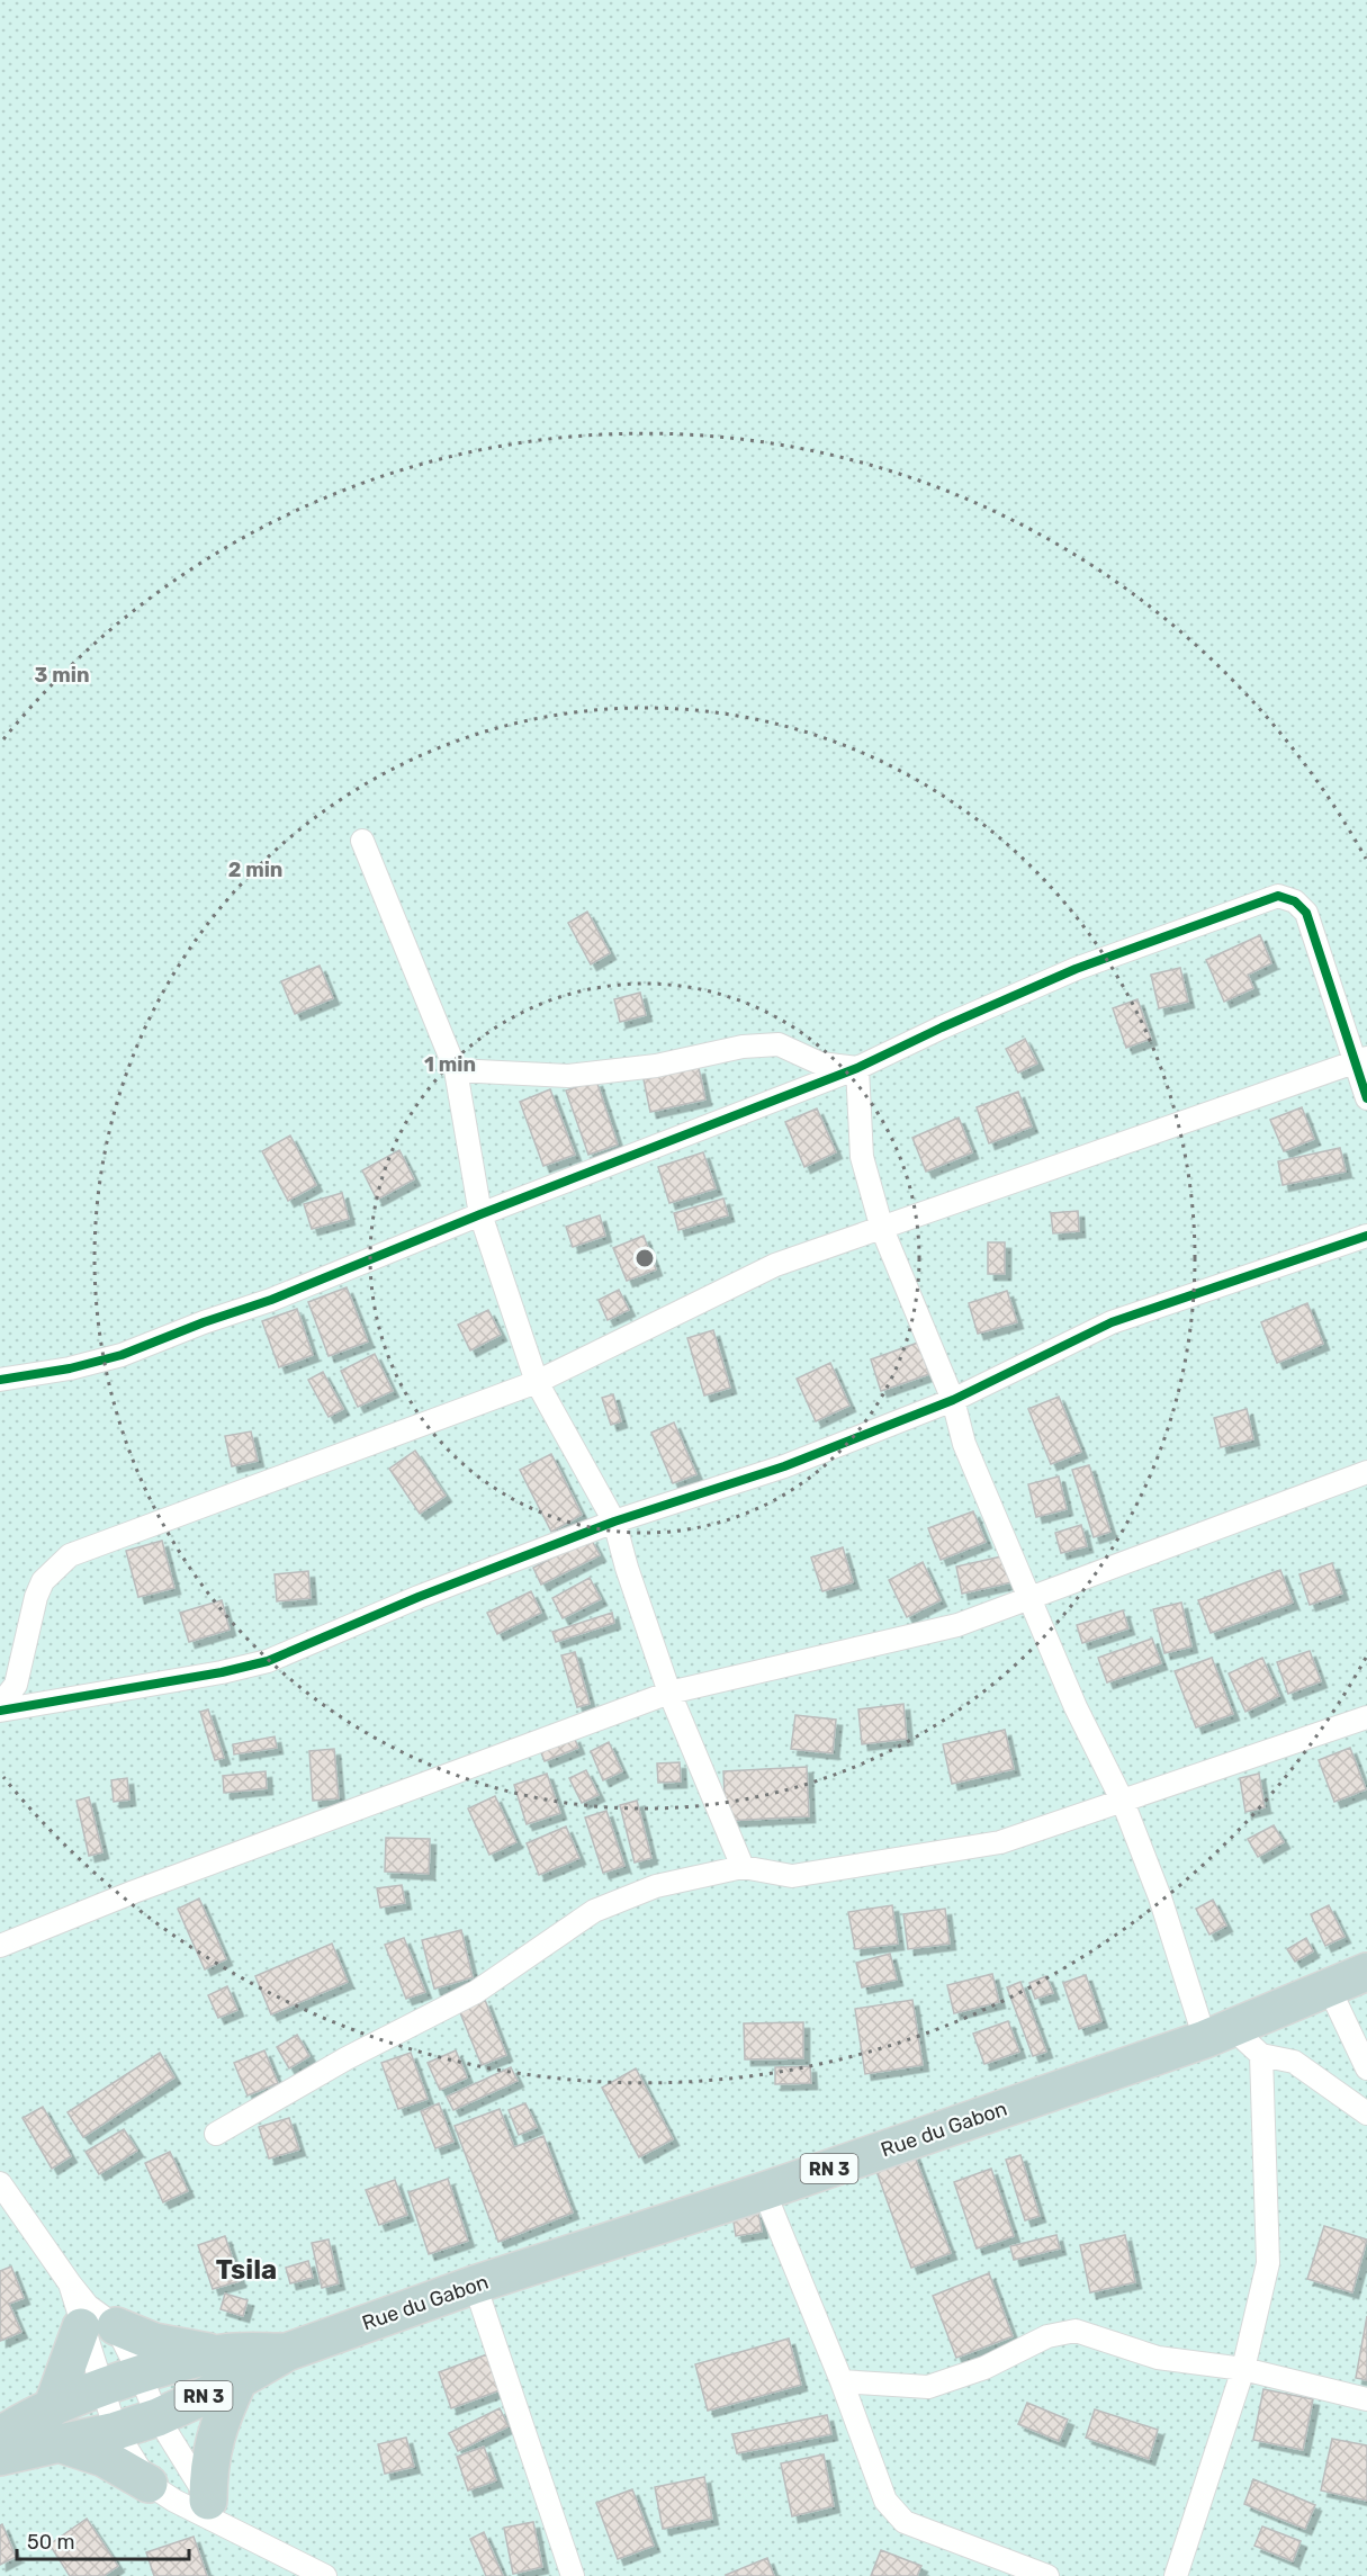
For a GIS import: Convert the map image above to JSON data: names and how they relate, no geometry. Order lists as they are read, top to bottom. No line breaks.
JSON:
{"streets":{"highway":["Rue du Gabon","RN 3"]},"crossings":[["Rue du Gabon","RN 3"]],"districts":["Tsila"],"scale_bar":"50 m","rings":["3 min","2 min","1 min"]}
